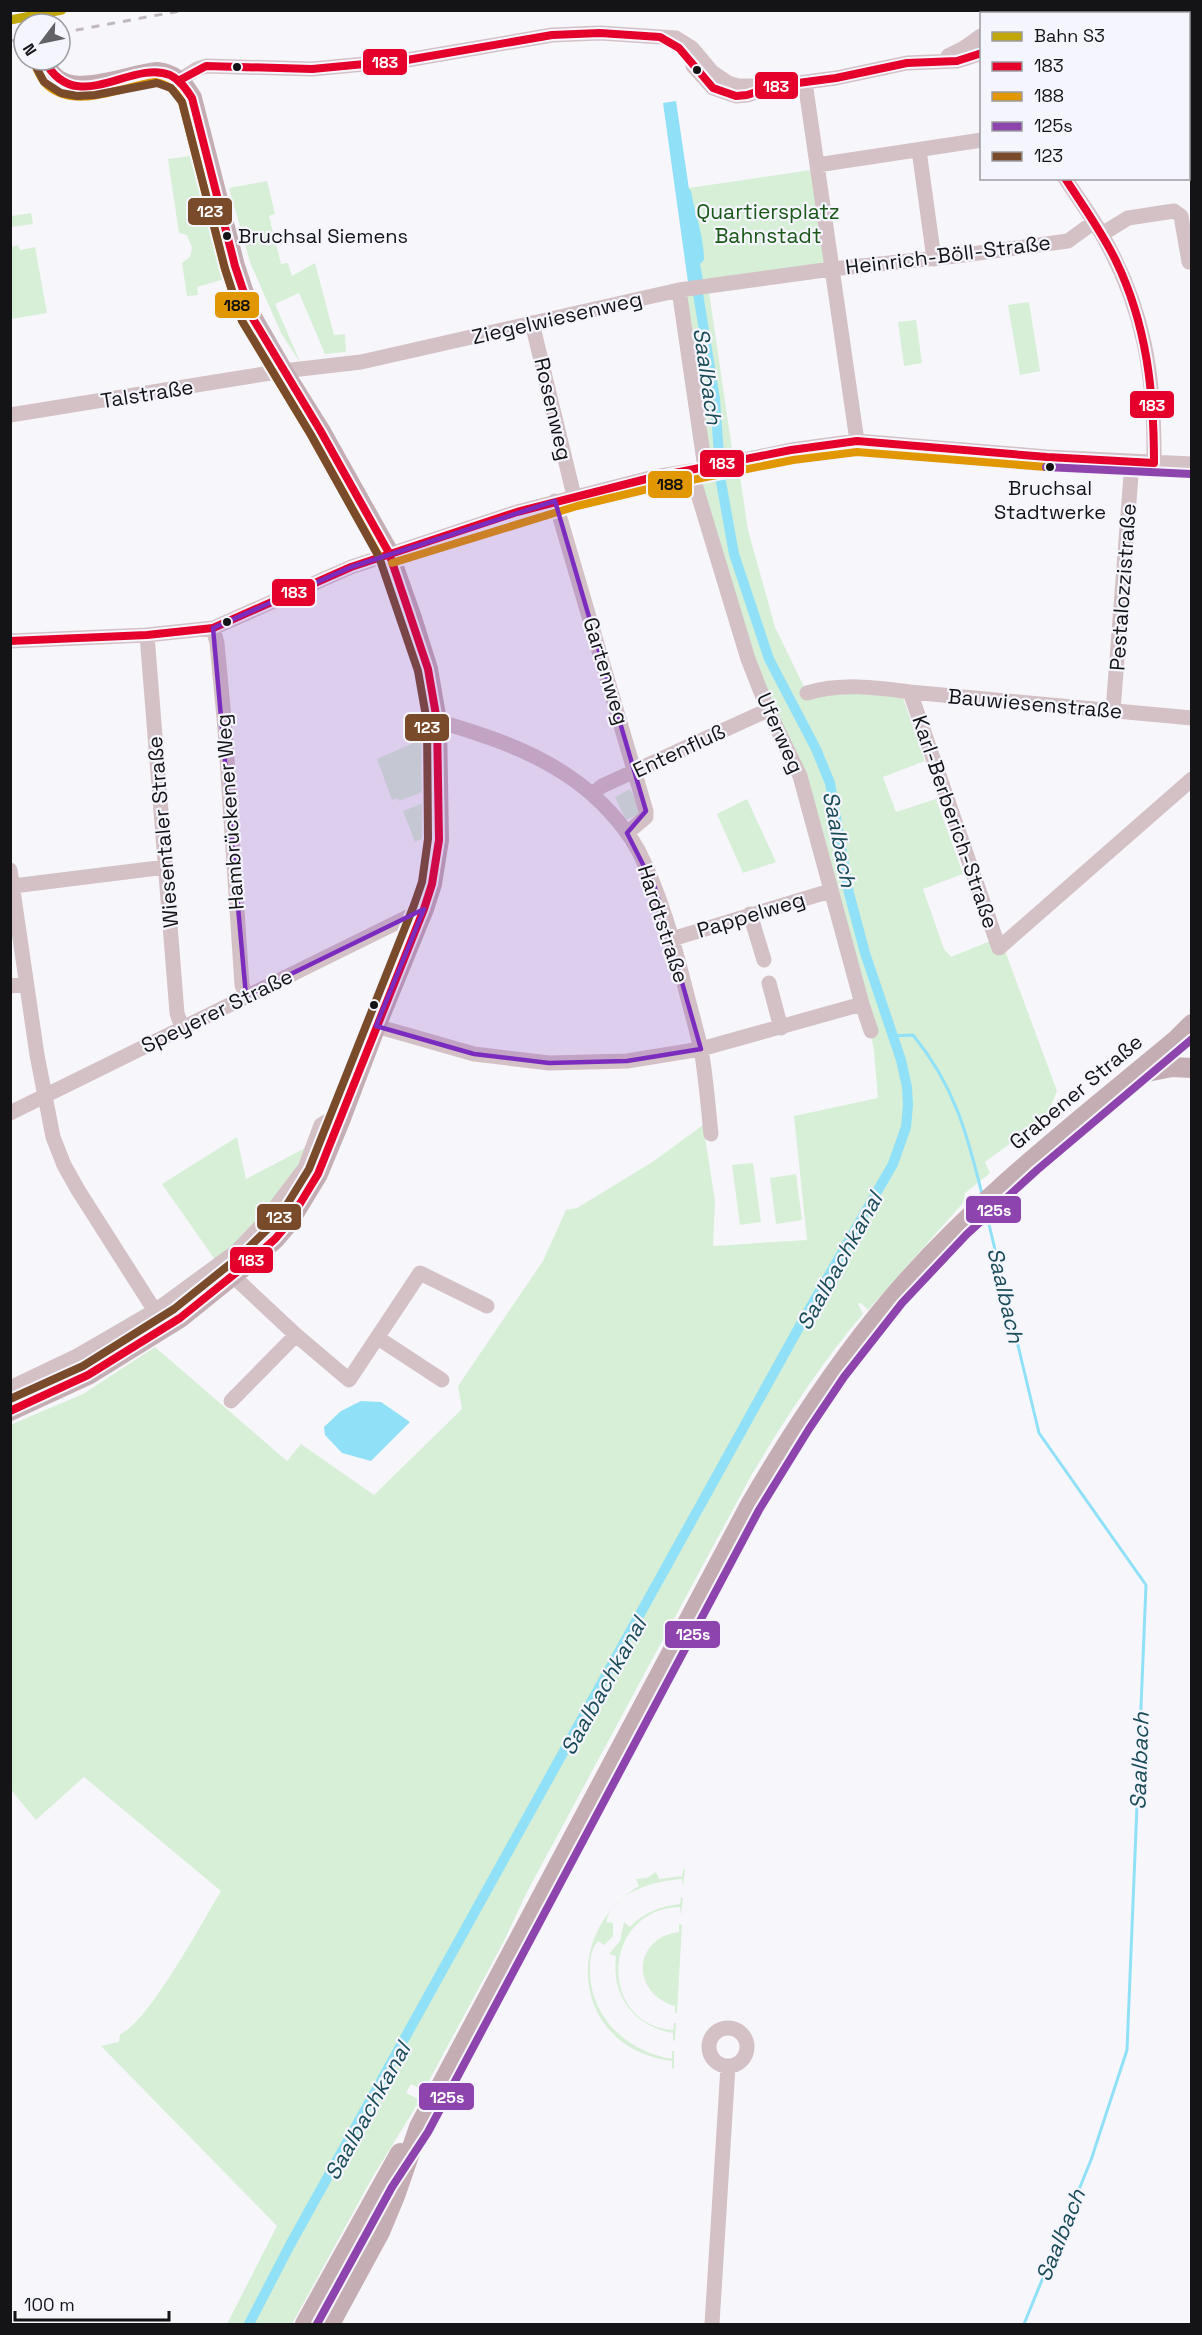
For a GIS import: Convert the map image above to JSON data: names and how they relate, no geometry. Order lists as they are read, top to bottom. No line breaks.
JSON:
{"streets":{"main road":["Grabener Straße"],"street":["Heinrich-Böll-Straße","Ziegelwiesenweg","Talstraße","Rosenweg","Pestalozzistraße","Gartenweg","Bauwiesenstraße","Uferweg","Entenfluß","Hambrückener Weg","Karl-Berberich-Straße","Wiesentaler Straße","Pappelweg","Hardtstraße","Speyerer Straße"]},"crossings":[["Heinrich-Böll-Straße","Ziegelwiesenweg"],["Ziegelwiesenweg","Talstraße"],["Ziegelwiesenweg","Rosenweg"],["Ziegelwiesenweg","Uferweg"],["Pestalozzistraße","Bauwiesenstraße"],["Gartenweg","Entenfluß"],["Gartenweg","Hardtstraße"],["Bauwiesenstraße","Karl-Berberich-Straße"],["Uferweg","Entenfluß"],["Uferweg","Pappelweg"],["Entenfluß","Hardtstraße"],["Hambrückener Weg","Speyerer Straße"],["Wiesentaler Straße","Speyerer Straße"],["Pappelweg","Hardtstraße"]],"water":["Saalbach","Saalbachkanal"],"parks":["Quartiersplatz Bahnstadt"],"places":["Bruchsal Siemens","Bruchsal Stadtwerke"],"lines":["rail line S3","transit line 183","transit line 188","transit line 123","transit line 125s"],"legend":["Bahn S3","183","188","125s","123"],"scale_bar":"100 m","north":"bottom left"}
